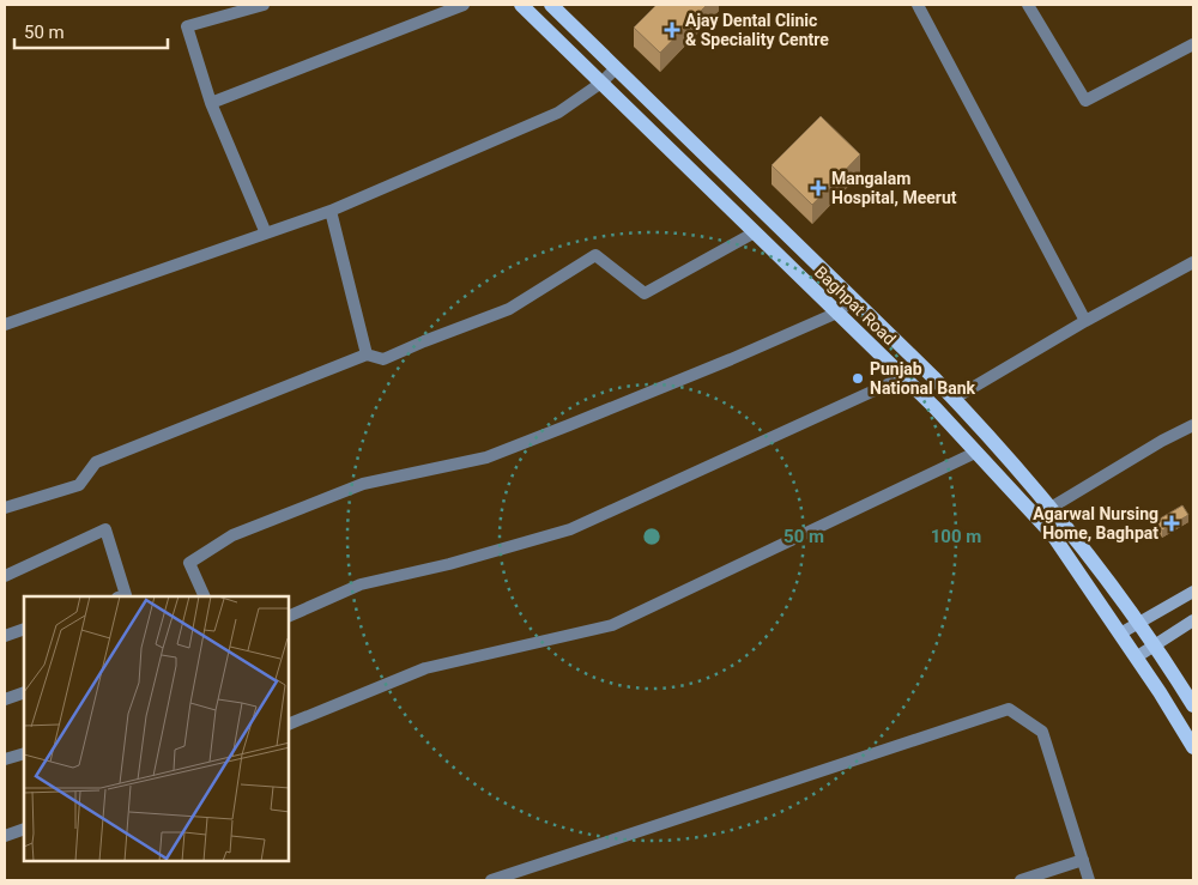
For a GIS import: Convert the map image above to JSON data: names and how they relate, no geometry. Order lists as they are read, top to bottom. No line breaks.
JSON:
{"streets":{"main road":["Baghpat Road"]},"places":{"health":["Ajay Dental Clinic & Speciality Centre","Mangalam Hospital, Meerut","Agarwal Nursing Home, Baghpat"],"other":["Punjab National Bank"]},"scale_bar":"50 m","rings":["50 m","100 m"]}
